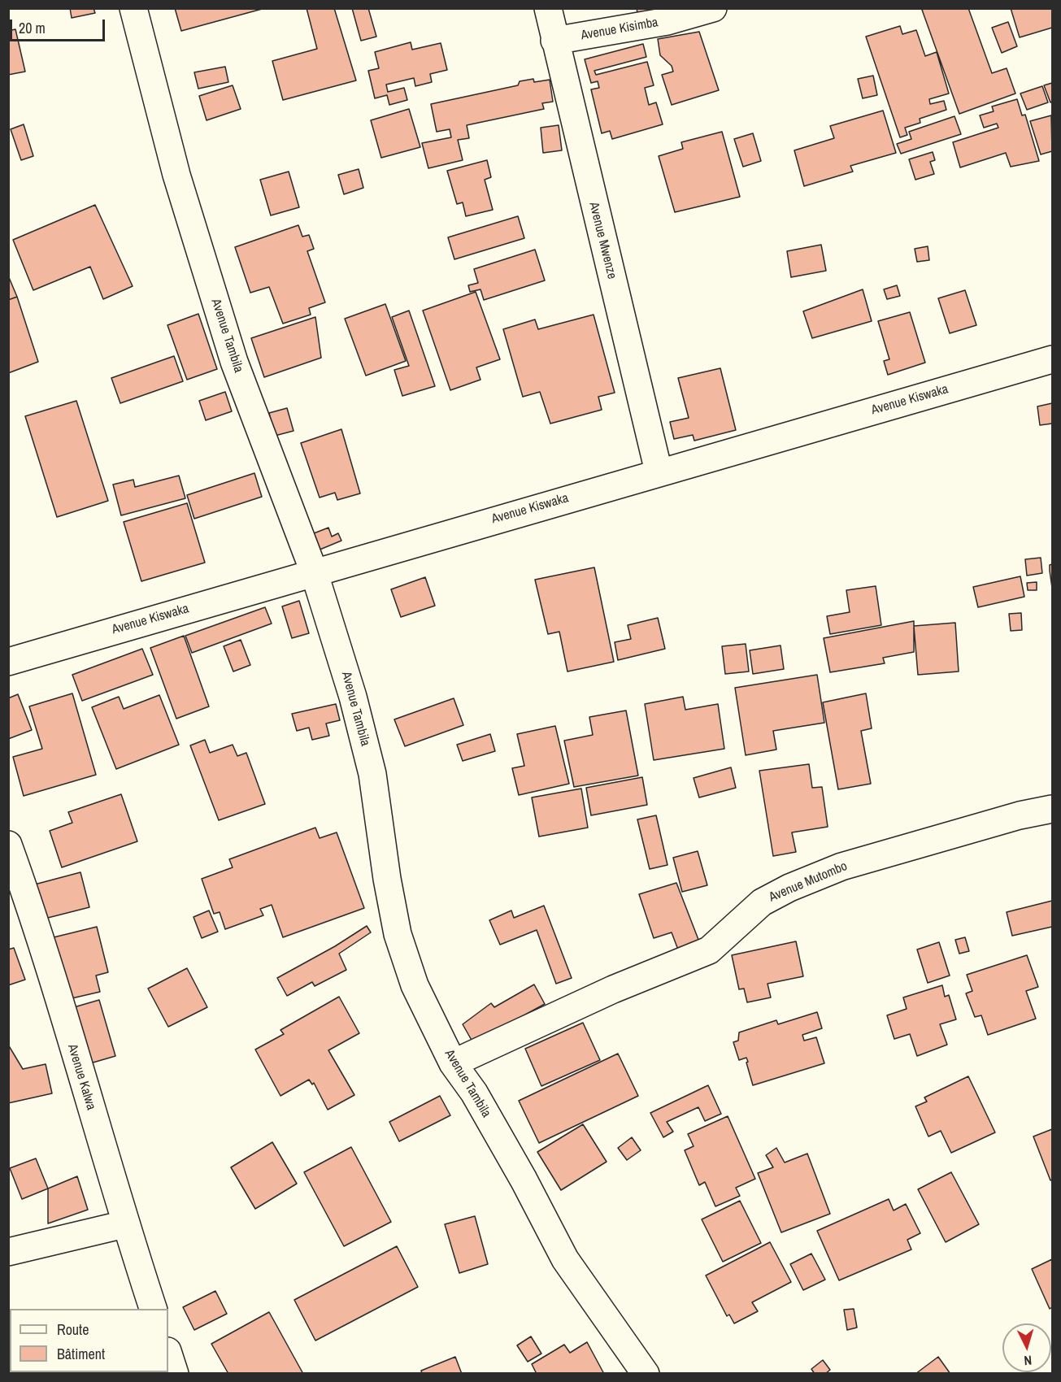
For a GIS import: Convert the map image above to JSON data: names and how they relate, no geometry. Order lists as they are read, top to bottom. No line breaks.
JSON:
{"streets":{"street":["Avenue Kisimba","Avenue Mwenze","Avenue Tambila","Avenue Kiswaka","Avenue Mutombo","Avenue Kalwa"]},"crossings":[["Avenue Kisimba","Avenue Mwenze"],["Avenue Mwenze","Avenue Kiswaka"],["Avenue Tambila","Avenue Kiswaka"],["Avenue Tambila","Avenue Mutombo"]],"legend":["Route","Bâtiment"],"scale_bar":"20 m","north":"bottom"}
